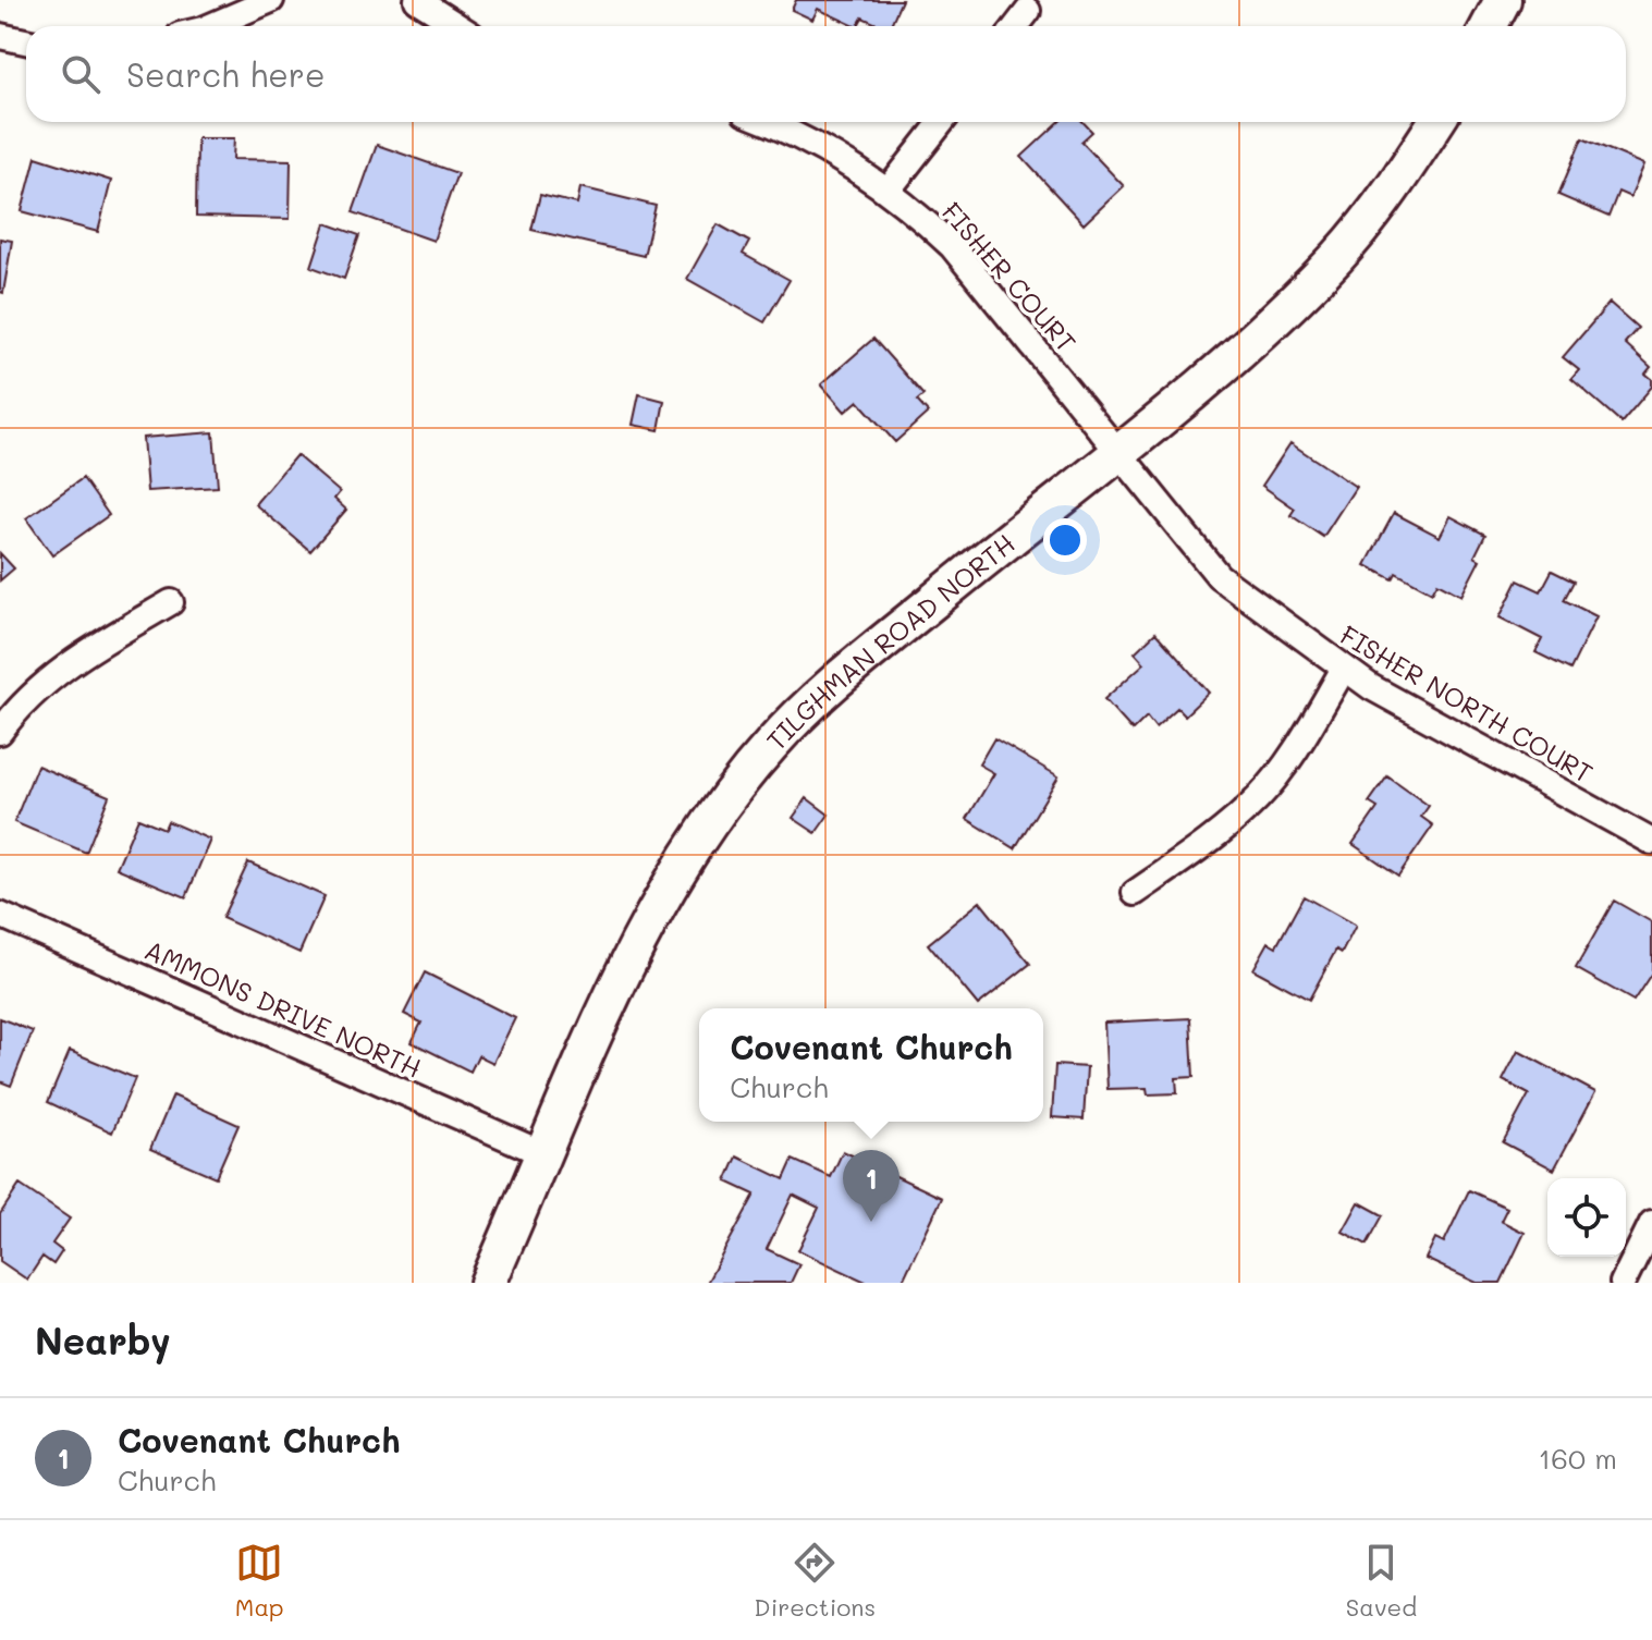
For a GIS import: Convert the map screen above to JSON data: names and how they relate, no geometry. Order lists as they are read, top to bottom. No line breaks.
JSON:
{"streets":{"street":["FISHER COURT","TILGHMAN ROAD NORTH","FISHER NORTH COURT","AMMONS DRIVE NORTH"]},"crossings":[["FISHER COURT","TILGHMAN ROAD NORTH"],["FISHER COURT","FISHER NORTH COURT"],["TILGHMAN ROAD NORTH","FISHER NORTH COURT"],["TILGHMAN ROAD NORTH","AMMONS DRIVE NORTH"]],"page":{"search":"Search here","popup":["Covenant Church","Church"],"pins":"1","heading":"Nearby","list":[{"mark":"1","name":"Covenant Church","note":"Church","value":"160 m"}],"nav":["Map","Directions","Saved"]}}
